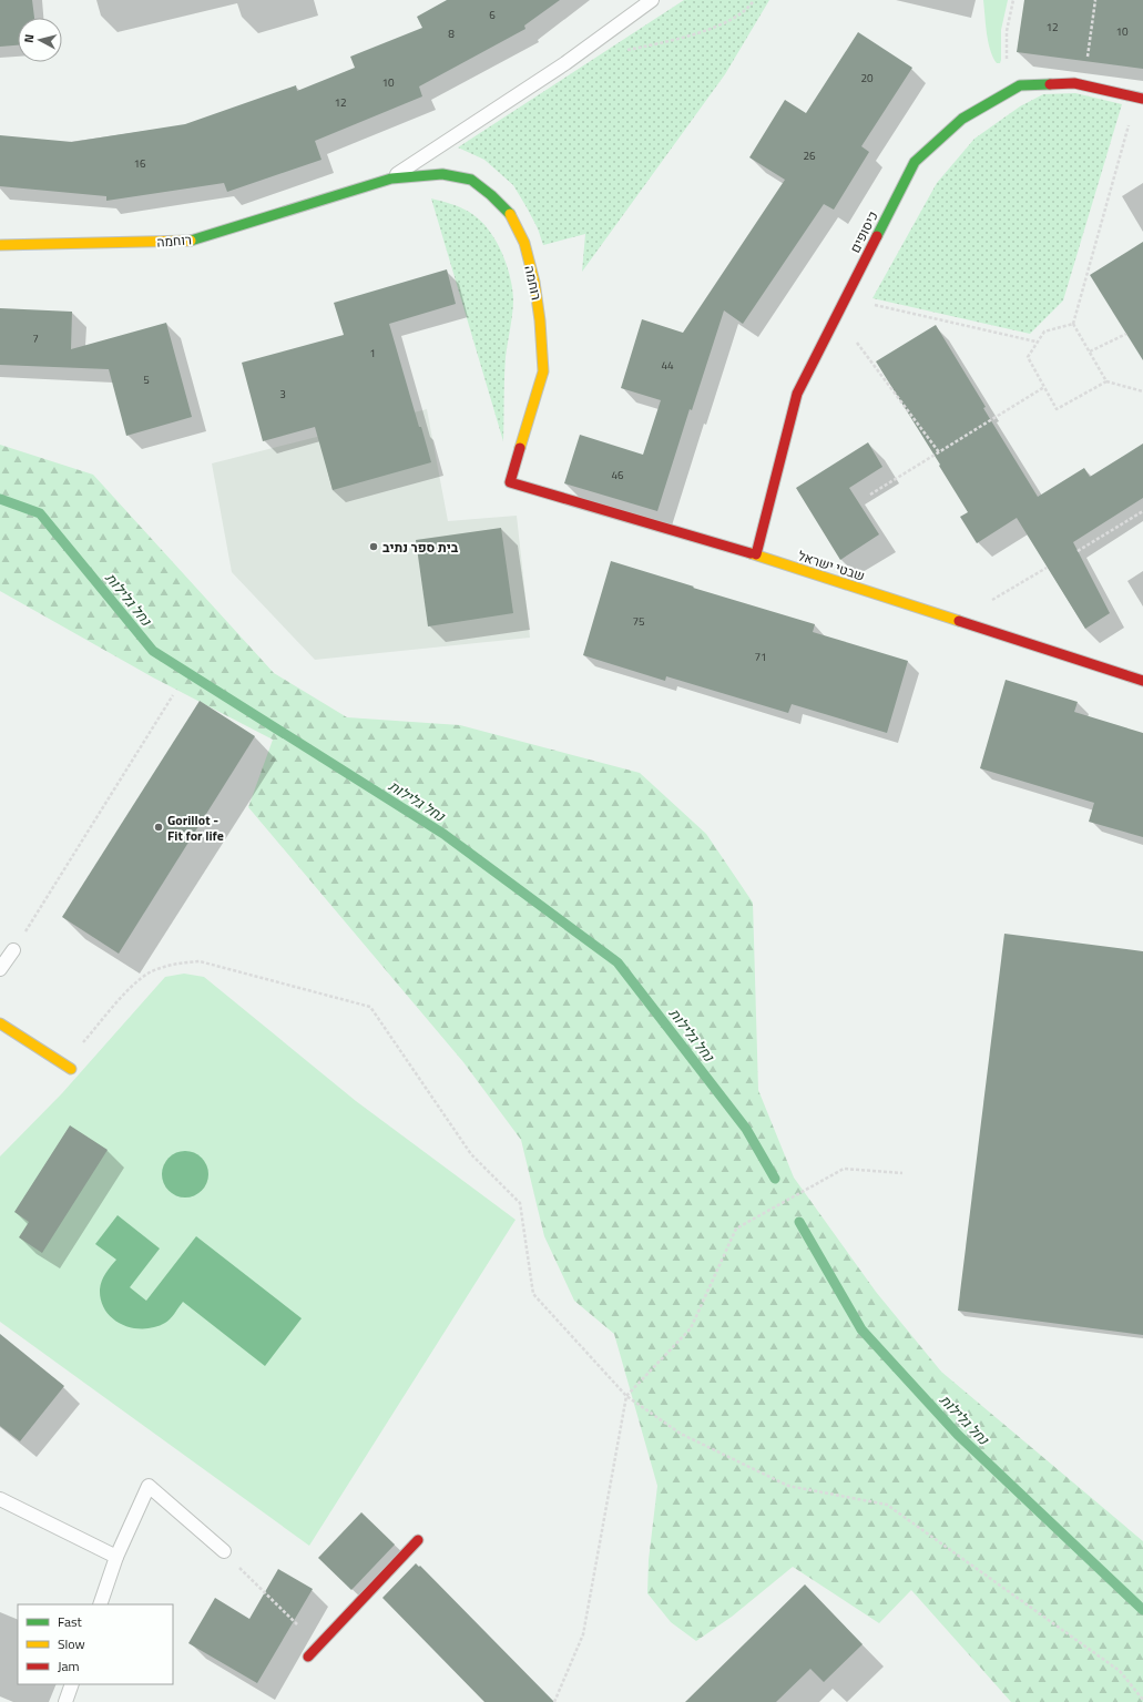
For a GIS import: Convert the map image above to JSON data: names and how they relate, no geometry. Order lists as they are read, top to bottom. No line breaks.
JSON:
{"streets":{"street":["כיסופים","רוחמה","שבטי ישראל"]},"crossings":[["כיסופים","שבטי ישראל"],["רוחמה","שבטי ישראל"]],"water":["נחל גלילות"],"places":["בית ספר נתיב","Gorillot - Fit for life"],"house_numbers":["6","12","10","8","20","10","12","26","16","7","1","44","5","3","46","75","71"],"legend":["Fast","Slow","Jam"],"north":"left"}
